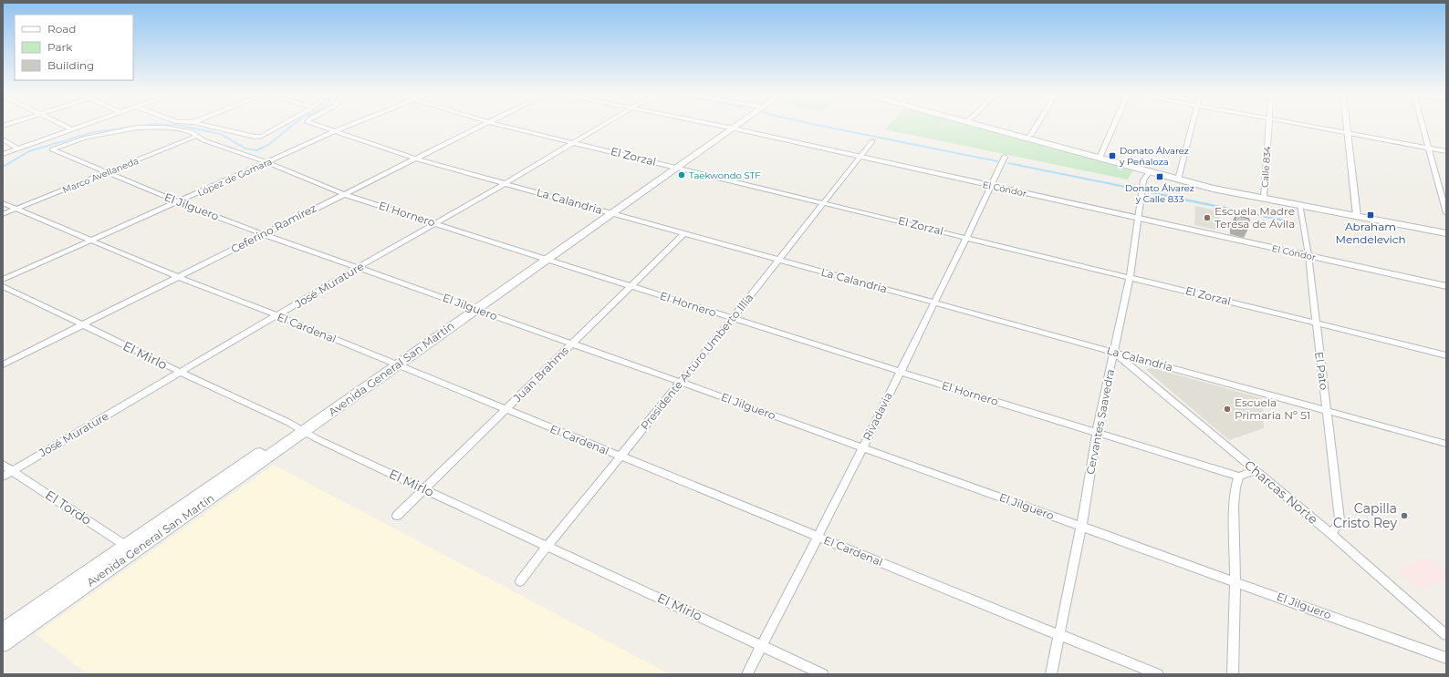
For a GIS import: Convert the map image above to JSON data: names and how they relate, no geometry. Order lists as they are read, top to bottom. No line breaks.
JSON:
{"streets":{"main road":["Avenida General San Martín"],"street":["El Zorzal","Calle 834","Marco Avellaneda","López de Gomara","El Cóndor","La Calandria","El Jilguero","El Hornero","Ceferino Ramírez","José Murature","El Cardenal","El Mirlo","Presidente Arturo Umberto Illia","El Pato","Juan Brahms","Rivadavia","Cervantes Saavedra","Charcas Norte","El Tordo"]},"crossings":[["El Zorzal","José Murature"],["El Zorzal","Presidente Arturo Umberto Illia"],["El Zorzal","Avenida General San Martín"],["El Zorzal","El Pato"],["El Zorzal","Rivadavia"],["El Zorzal","Cervantes Saavedra"],["Marco Avellaneda","El Jilguero"],["Marco Avellaneda","El Hornero"],["Marco Avellaneda","El Cardenal"],["López de Gomara","La Calandria"],["López de Gomara","El Jilguero"],["López de Gomara","El Hornero"],["López de Gomara","El Cardenal"],["El Cóndor","Presidente Arturo Umberto Illia"],["El Cóndor","Avenida General San Martín"],["El Cóndor","El Pato"],["El Cóndor","Rivadavia"],["El Cóndor","Cervantes Saavedra"],["La Calandria","Ceferino Ramírez"],["La Calandria","José Murature"],["La Calandria","Presidente Arturo Umberto Illia"],["La Calandria","Avenida General San Martín"],["La Calandria","El Pato"],["La Calandria","Juan Brahms"],["La Calandria","Rivadavia"],["La Calandria","Cervantes Saavedra"],["La Calandria","Charcas Norte"],["El Jilguero","El Hornero"],["El Jilguero","Ceferino Ramírez"],["El Jilguero","José Murature"],["El Jilguero","Presidente Arturo Umberto Illia"],["El Jilguero","Avenida General San Martín"],["El Jilguero","Juan Brahms"],["El Jilguero","Rivadavia"],["El Jilguero","Cervantes Saavedra"],["El Hornero","Ceferino Ramírez"],["El Hornero","José Murature"],["El Hornero","Presidente Arturo Umberto Illia"],["El Hornero","Avenida General San Martín"],["El Hornero","Juan Brahms"],["El Hornero","Rivadavia"],["El Hornero","Cervantes Saavedra"],["Ceferino Ramírez","El Cardenal"],["Ceferino Ramírez","El Mirlo"],["José Murature","El Cardenal"],["José Murature","El Mirlo"],["José Murature","El Tordo"],["El Cardenal","Presidente Arturo Umberto Illia"],["El Cardenal","Avenida General San Martín"],["El Cardenal","Juan Brahms"],["El Cardenal","Rivadavia"],["El Cardenal","Cervantes Saavedra"],["El Mirlo","Presidente Arturo Umberto Illia"],["El Mirlo","Avenida General San Martín"],["El Mirlo","Juan Brahms"],["El Mirlo","Rivadavia"],["Avenida General San Martín","El Tordo"],["El Pato","Charcas Norte"],["Cervantes Saavedra","Charcas Norte"]],"places":{"transit":["Donato Álvarez y Peñaloza","Donato Álvarez y Calle 833","Abraham Mendelevich"],"other":["Taekwondo STF","Escuela Madre Teresa de Ávila","Escuela Primaria Nº 51","Capilla Cristo Rey"]},"legend":["Road","Park","Building"]}
